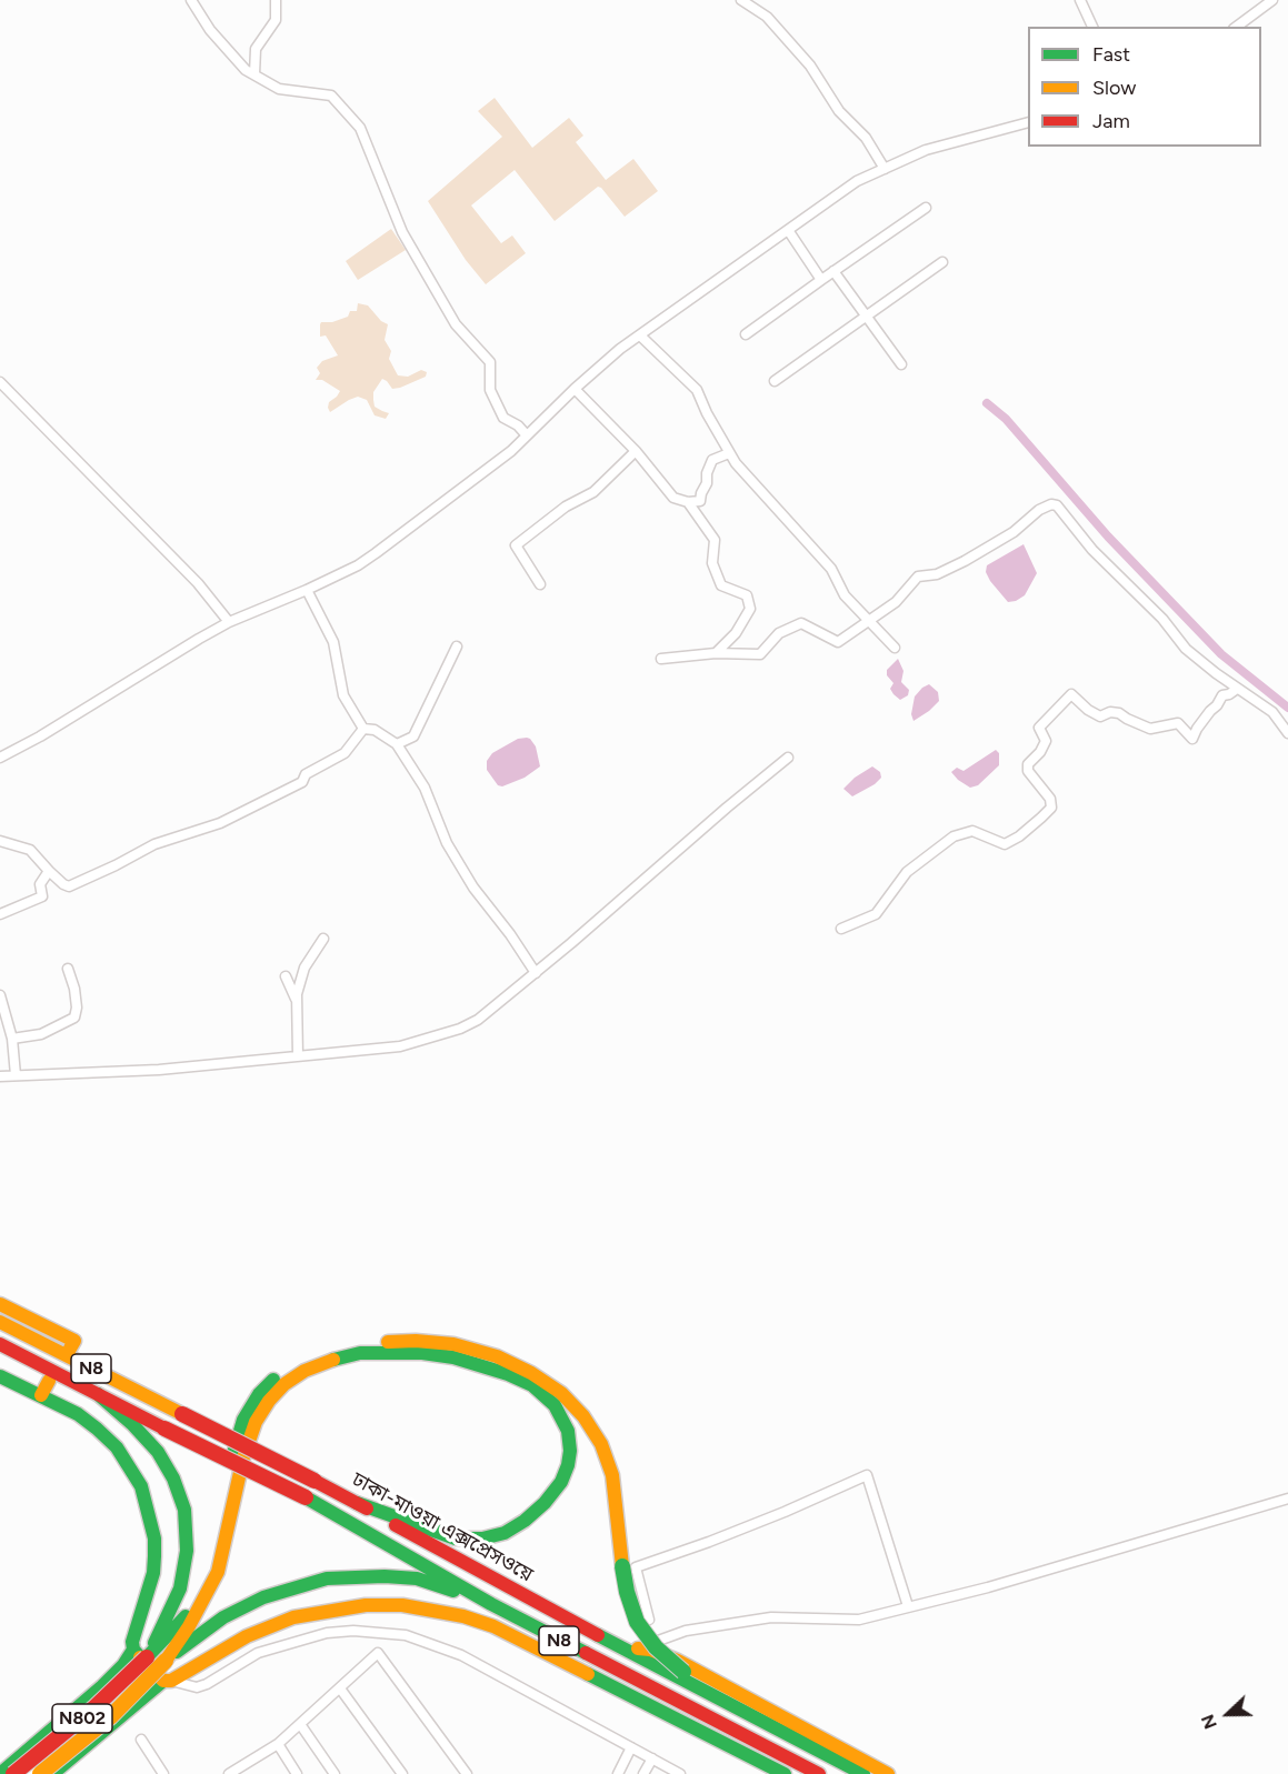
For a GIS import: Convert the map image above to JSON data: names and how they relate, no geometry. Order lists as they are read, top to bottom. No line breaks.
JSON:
{"streets":{"main road":["N8","ঢাকা-মাওয়া এক্সপ্রেসওয়ে","N802"]},"legend":["Fast","Slow","Jam"],"north":"left"}
